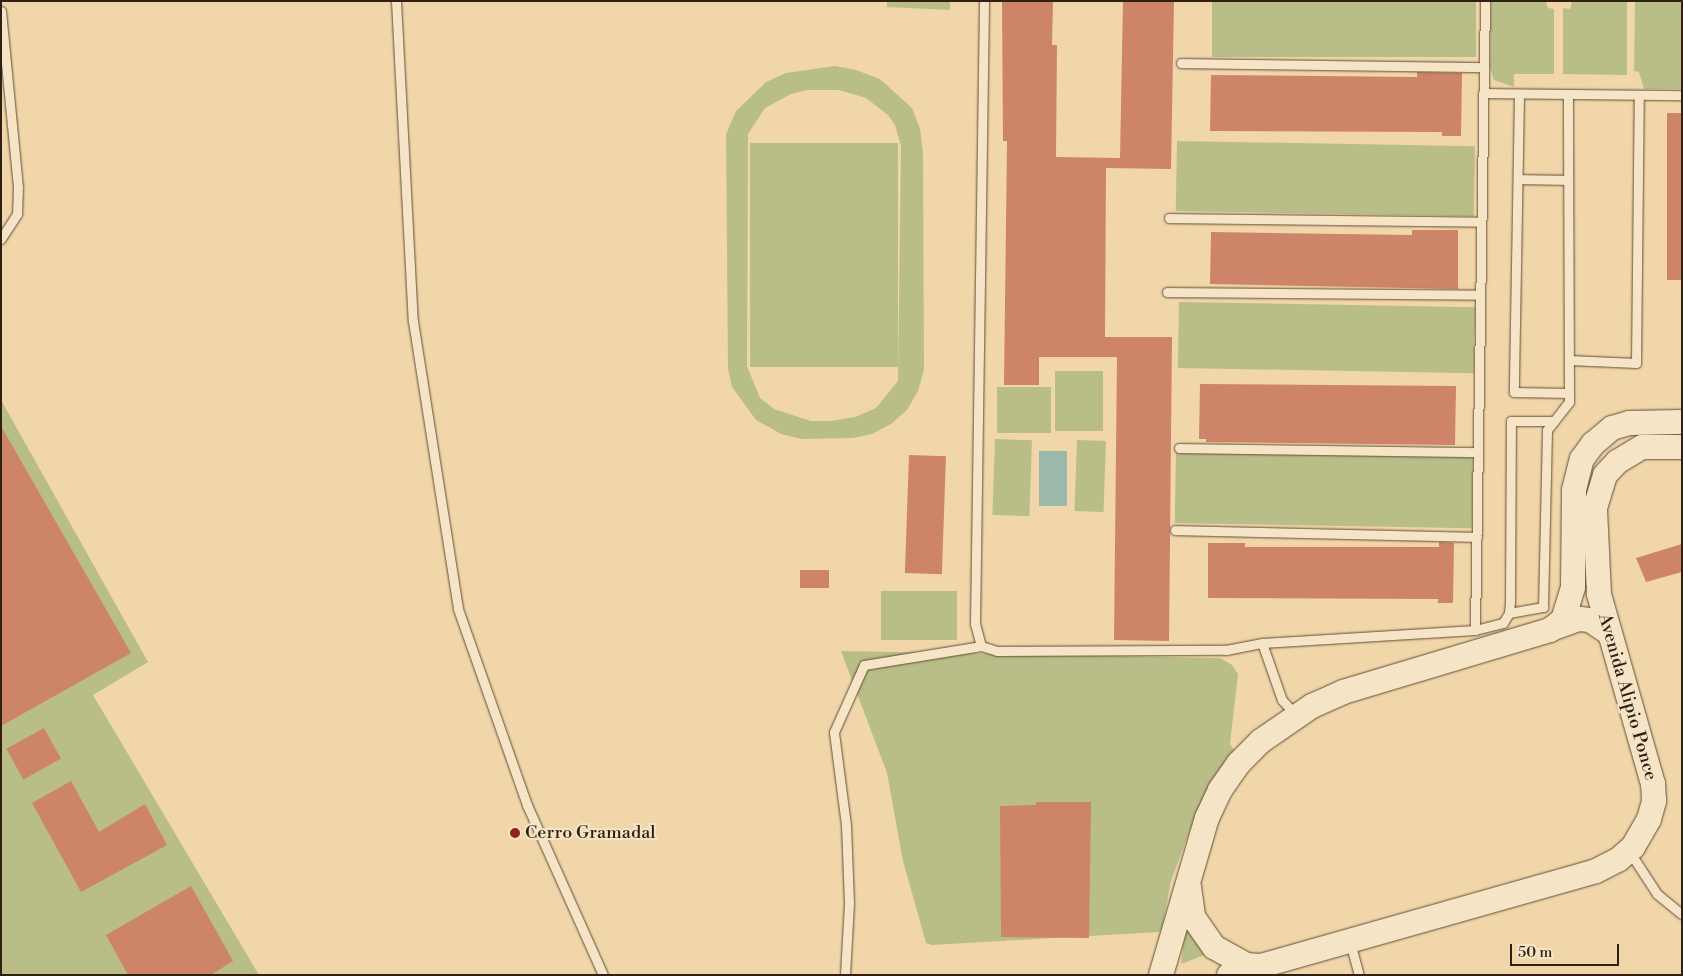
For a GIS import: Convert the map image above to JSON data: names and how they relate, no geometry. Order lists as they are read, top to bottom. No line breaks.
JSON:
{"streets":{"main road":["Avenida Alipio Ponce"]},"places":["Cerro Gramadal"],"scale_bar":"50 m"}
